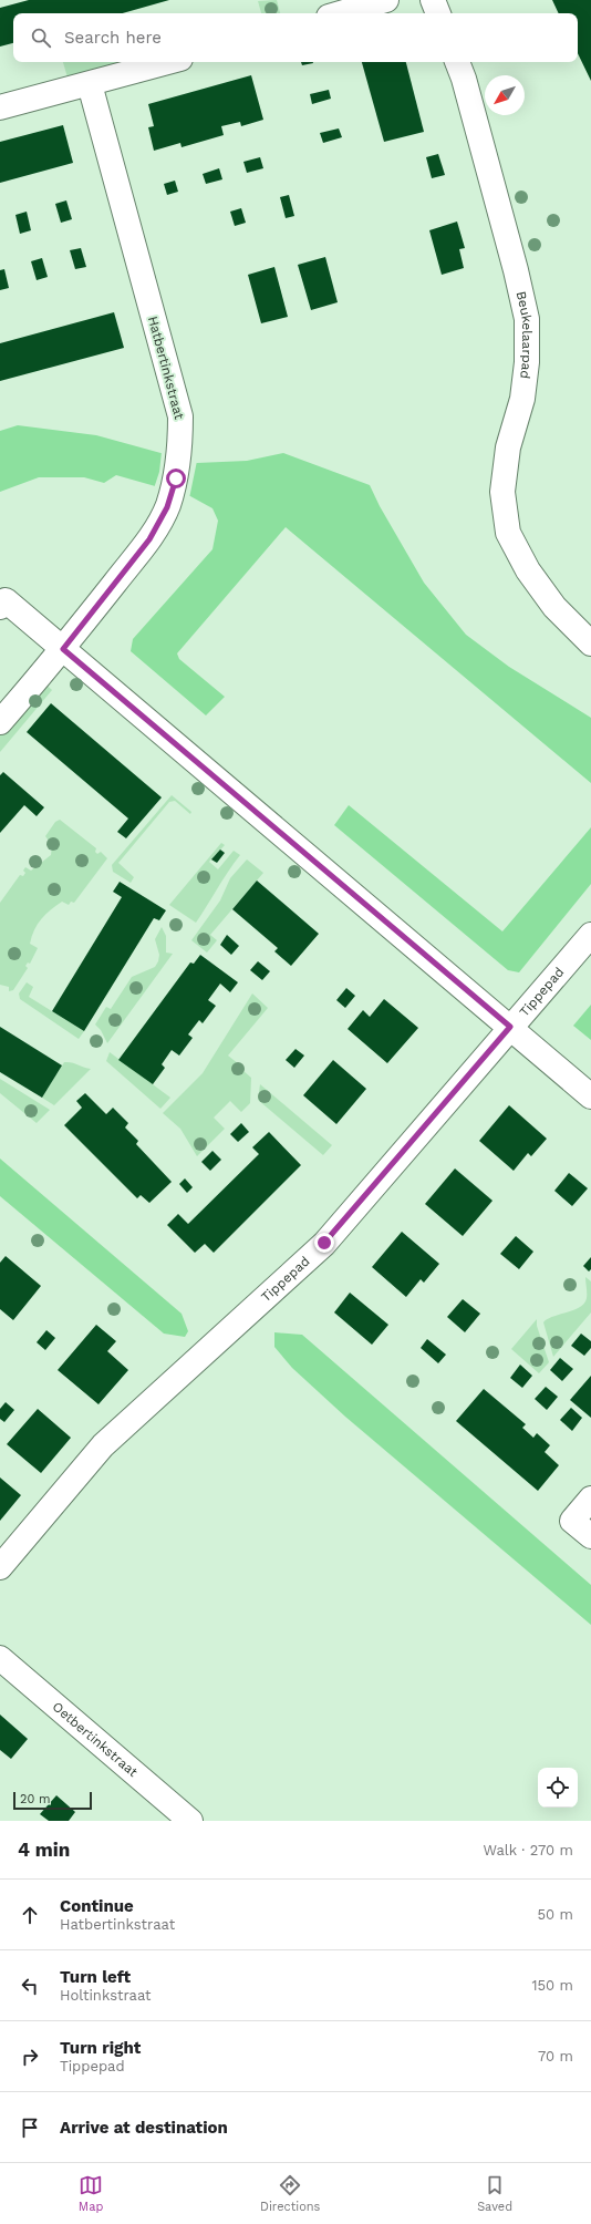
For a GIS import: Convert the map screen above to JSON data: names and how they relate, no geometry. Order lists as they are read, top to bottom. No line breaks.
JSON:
{"streets":{"street":["Beukelaarpad","Hatbertinkstraat","Tippepad","Oetbertinkstraat"]},"scale_bar":"20 m","north":"bottom left","page":{"search":"Search here","scale":"20 m","heading":["4 min","Walk · 270 m"],"list":[["Continue","Hatbertinkstraat","50 m"],["Turn left","Holtinkstraat","150 m"],["Turn right","Tippepad","70 m"],"Arrive at destination"],"nav":["Map","Directions","Saved"]}}
